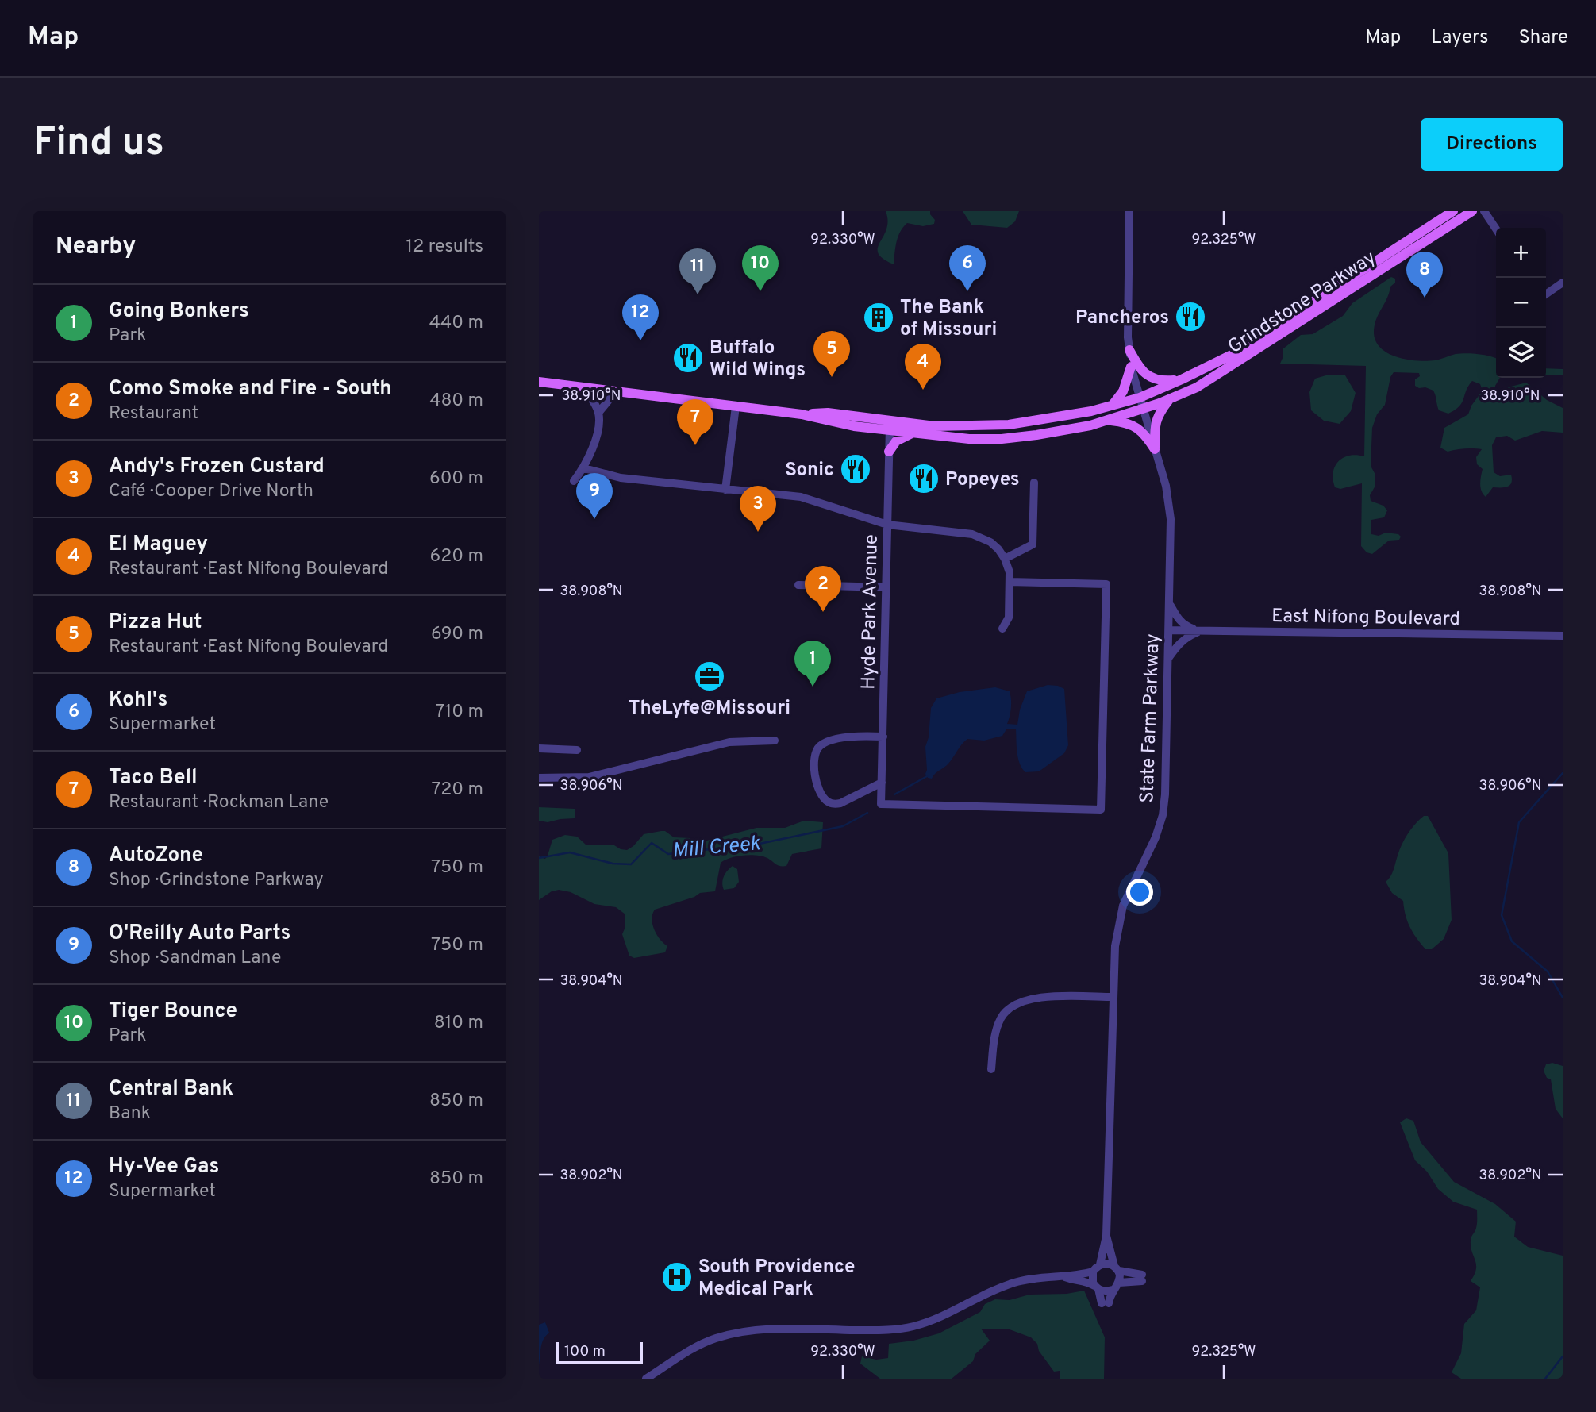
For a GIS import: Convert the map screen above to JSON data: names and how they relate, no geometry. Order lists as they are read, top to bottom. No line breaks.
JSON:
{"streets":{"main road":["Grindstone Parkway"],"street":["Hyde Park Avenue","East Nifong Boulevard","State Farm Parkway"]},"crossings":[["Grindstone Parkway","State Farm Parkway"],["East Nifong Boulevard","State Farm Parkway"]],"water":["Mill Creek"],"places":{"restaurant":["Pancheros","Buffalo Wild Wings","Sonic","Popeyes"],"building":["The Bank of Missouri"],"office":["TheLyfe@Missouri"],"hospital":["South Providence Medical Park"]},"scale_bar":"100 m","page":{"header":"Map","nav":["Map","Layers","Share"],"buttons":"Directions","title":"Find us","heading":["Nearby","12 results"],"map_buttons":["+","−"],"pins":["6","10","11","8","12","5","4","7","9","3","2","1"],"list":[{"mark":"1","name":"Going Bonkers","note":"Park","value":"440 m"},{"mark":"2","name":"Como Smoke and Fire - South","note":"Restaurant","value":"480 m"},{"mark":"3","name":"Andy's Frozen Custard","note":"Café · Cooper Drive North","value":"600 m"},{"mark":"4","name":"El Maguey","note":"Restaurant · East Nifong Boulevard","value":"620 m"},{"mark":"5","name":"Pizza Hut","note":"Restaurant · East Nifong Boulevard","value":"690 m"},{"mark":"6","name":"Kohl's","note":"Supermarket","value":"710 m"},{"mark":"7","name":"Taco Bell","note":"Restaurant · Rockman Lane","value":"720 m"},{"mark":"8","name":"AutoZone","note":"Shop · Grindstone Parkway","value":"750 m"},{"mark":"9","name":"O'Reilly Auto Parts","note":"Shop · Sandman Lane","value":"750 m"},{"mark":"10","name":"Tiger Bounce","note":"Park","value":"810 m"},{"mark":"11","name":"Central Bank","note":"Bank","value":"850 m"},{"mark":"12","name":"Hy-Vee Gas","note":"Supermarket","value":"850 m"}],"scale":"100 m"},"coordinates":["92.330°W","92.325°W","38.910°N","38.908°N","38.906°N","38.904°N","38.902°N"]}
